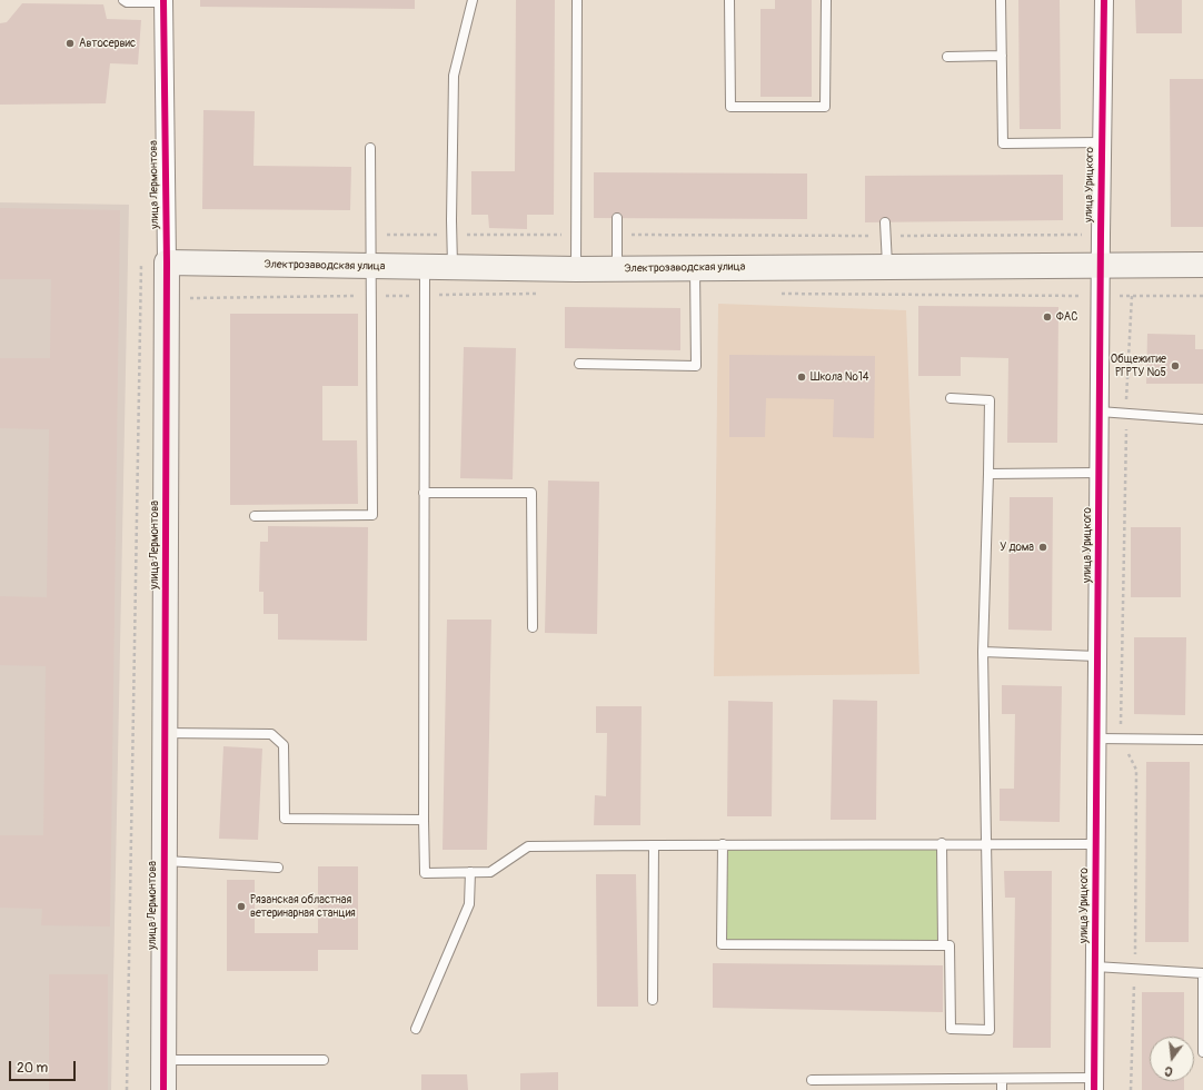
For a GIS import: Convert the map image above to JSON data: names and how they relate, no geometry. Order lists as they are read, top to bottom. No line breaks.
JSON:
{"streets":{"street":["улица Лермонтова","улица Урицкого","Электрозаводская улица"]},"crossings":[["улица Лермонтова","Электрозаводская улица"],["улица Урицкого","Электрозаводская улица"]],"places":["Автосервис","ФАС","Общежитие РГРТУ №5","Школа №14","У дома","Рязанская областная ветеринарная станция"],"scale_bar":"20 m","north":"bottom"}
